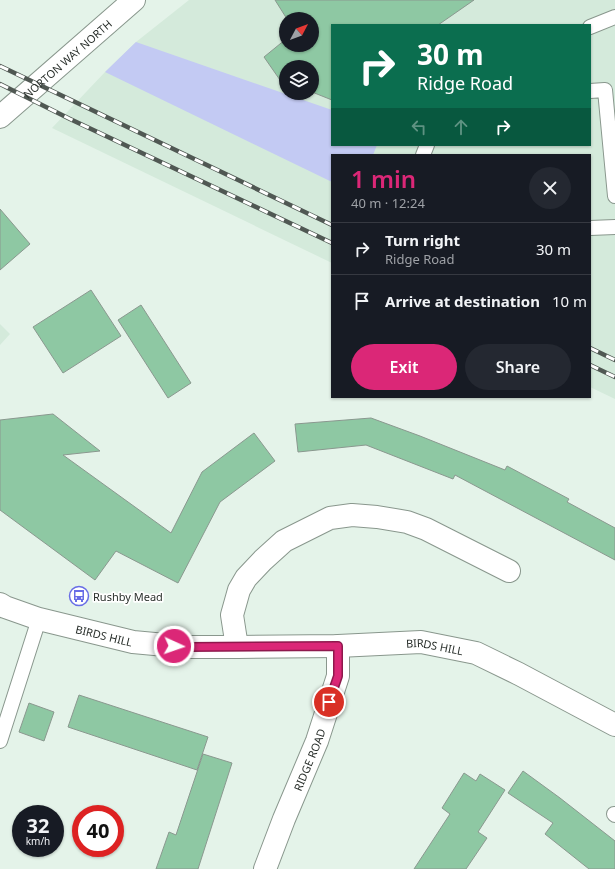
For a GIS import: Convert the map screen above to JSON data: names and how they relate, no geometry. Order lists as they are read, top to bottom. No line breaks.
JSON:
{"streets":{"street":["NORTON WAY NORTH","BIRDS HILL","RIDGE ROAD"]},"crossings":[["BIRDS HILL","RIDGE ROAD"]],"places":{"bus stop":["Rushby Mead"]},"north":"top right","page":{"turn":["30 m","Ridge Road"],"heading":["1 min","40 m · 12:24"],"list":[{"name":"Turn right","note":"Ridge Road","value":"30 m"},{"name":"Arrive at destination","value":"10 m"}],"buttons":["Exit","Share"],"speed":"32 km/h","limit":"40"}}
